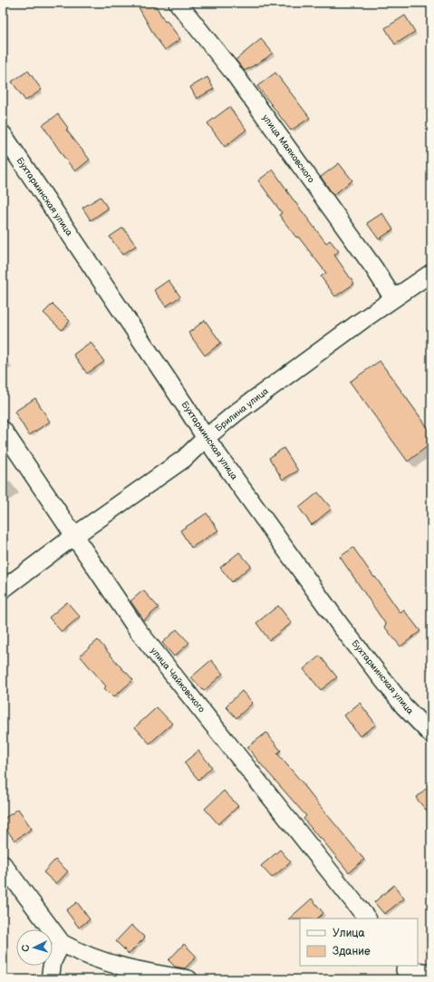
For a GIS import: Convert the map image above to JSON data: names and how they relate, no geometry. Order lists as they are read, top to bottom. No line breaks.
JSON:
{"streets":{"street":["улица Маяковского","Бухтарминская улица","Брилина улица","улица Чайковского"]},"crossings":[["улица Маяковского","Брилина улица"],["Бухтарминская улица","Брилина улица"],["Брилина улица","улица Чайковского"]],"legend":["Улица","Здание"],"north":"left"}
